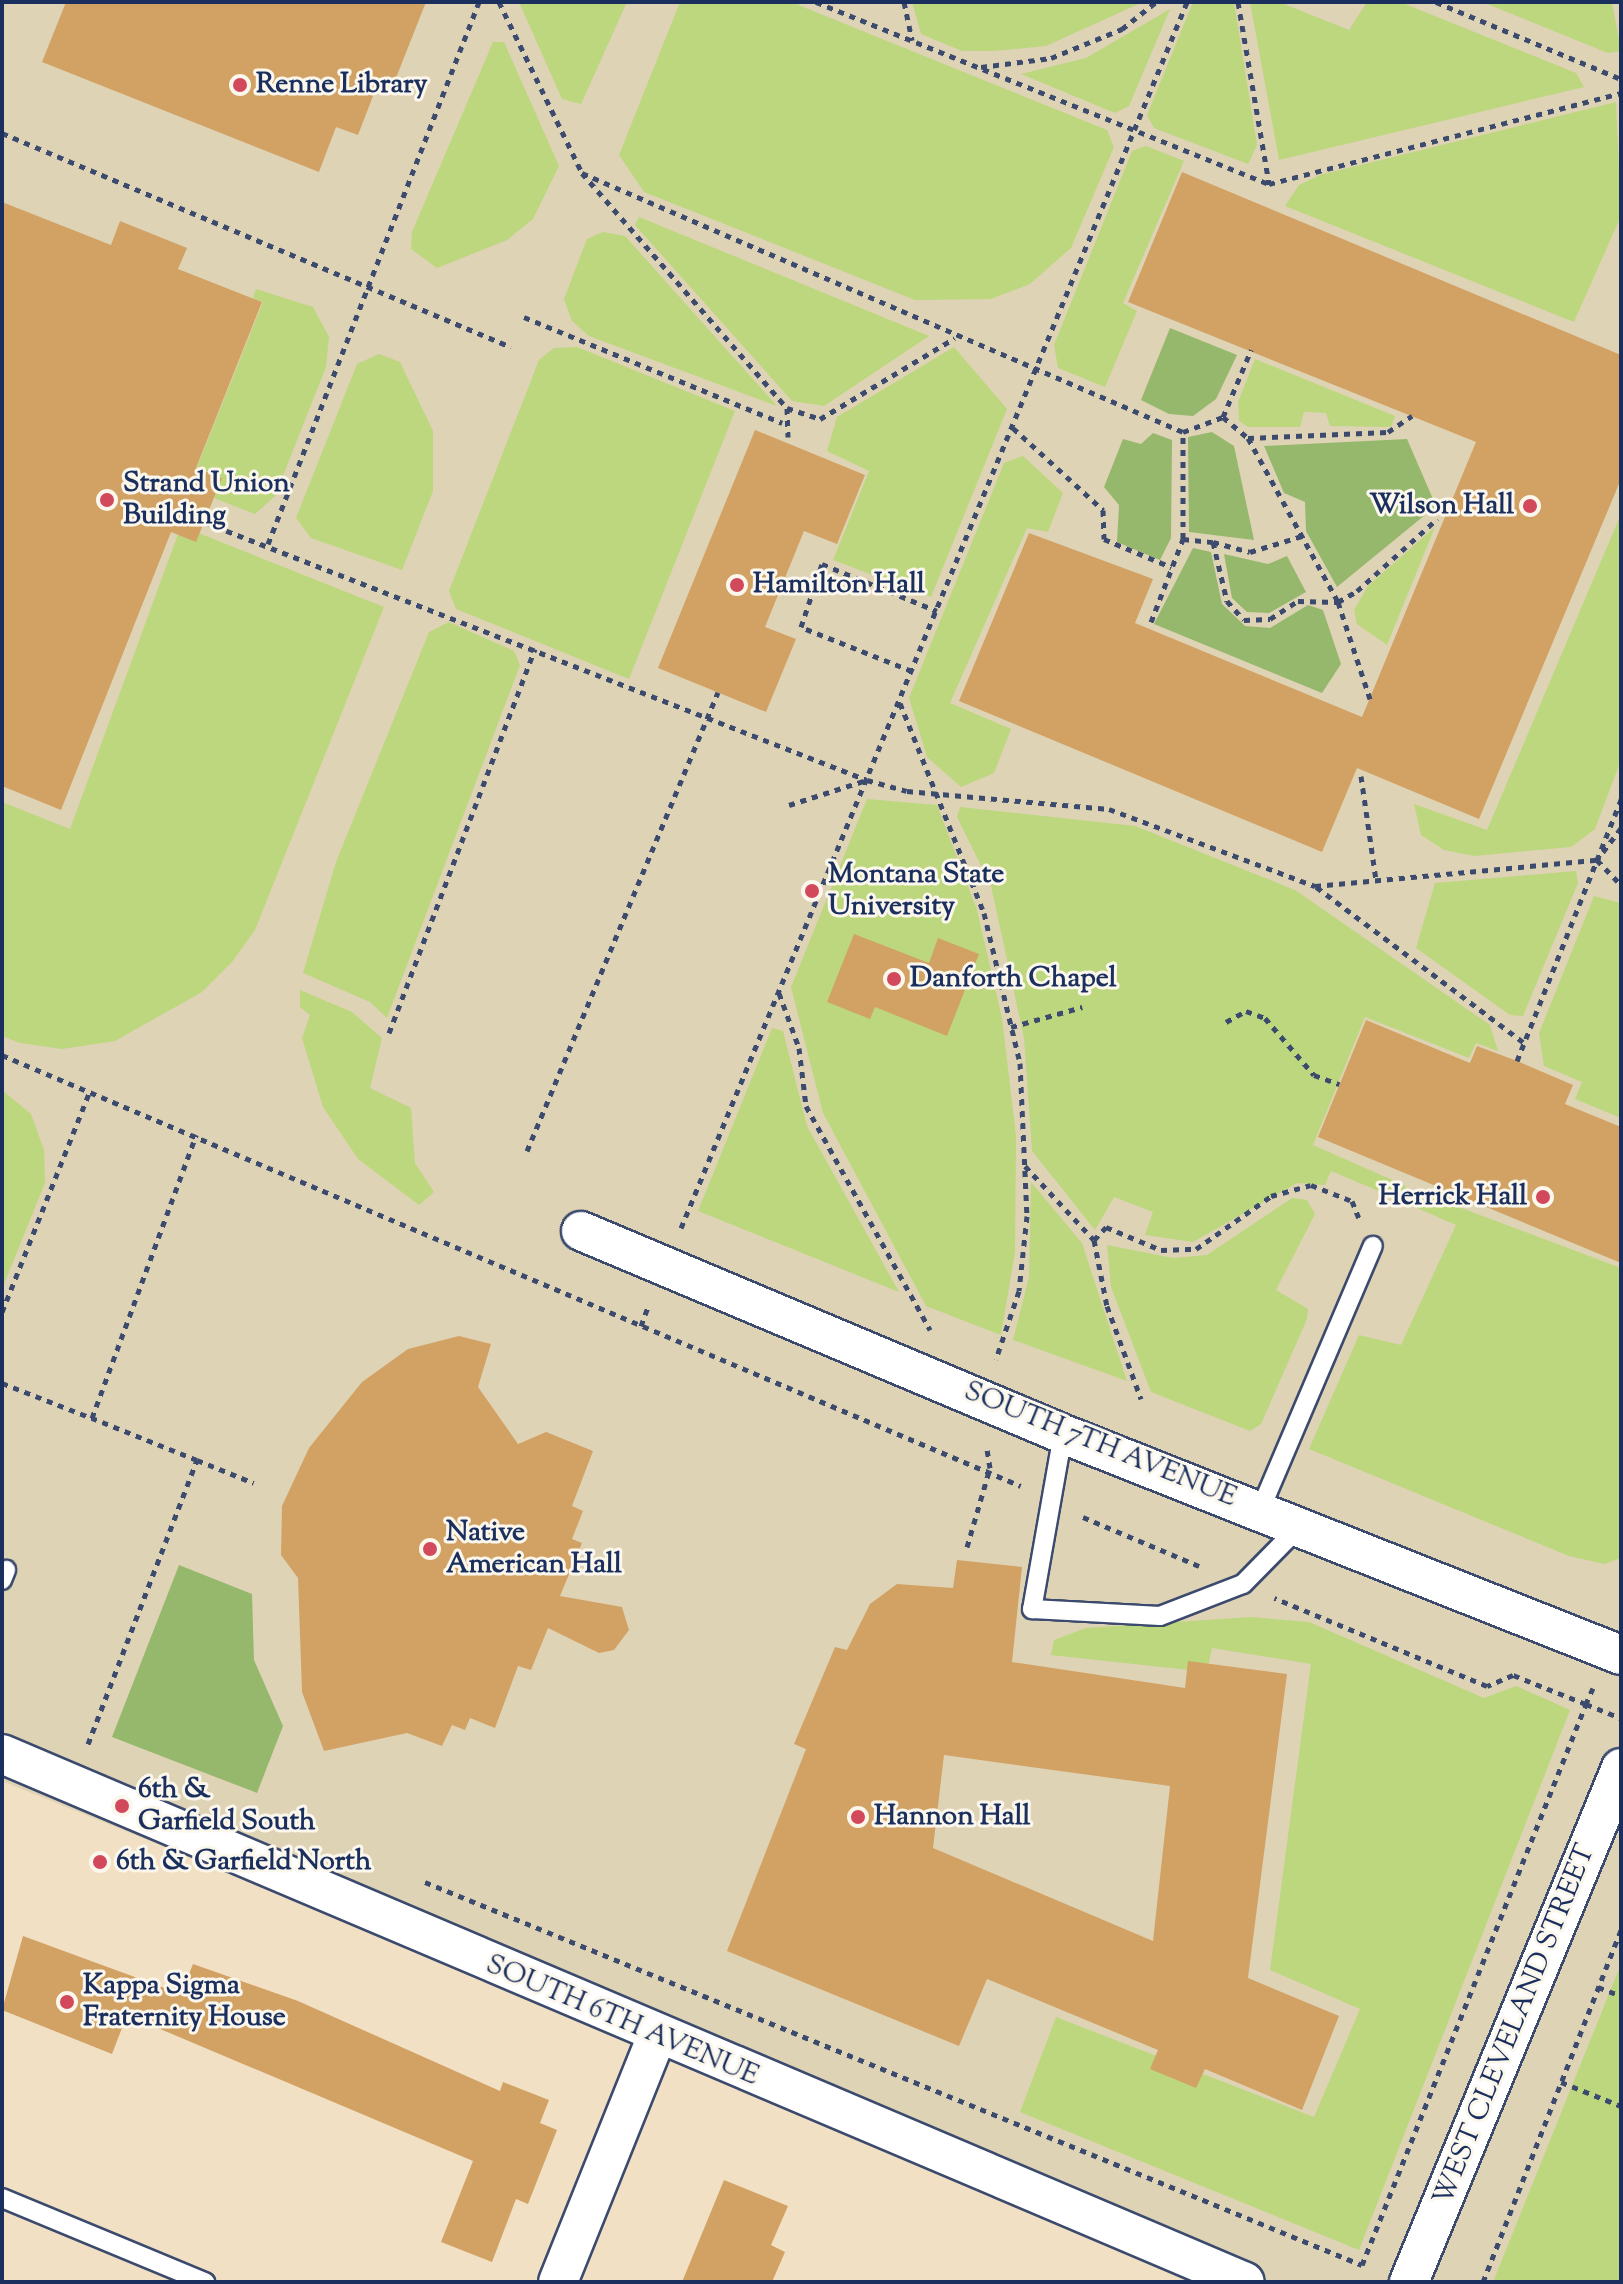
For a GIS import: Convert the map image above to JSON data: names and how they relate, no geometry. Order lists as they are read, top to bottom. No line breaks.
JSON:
{"streets":{"street":["SOUTH 7TH AVENUE","SOUTH 6TH AVENUE","WEST CLEVELAND STREET"]},"places":["Renne Library","Strand Union Building","Wilson Hall","Hamilton Hall","Montana State University","Danforth Chapel","Herrick Hall","Native American Hall","6th & Garfield South","Hannon Hall","6th & Garfield North","Kappa Sigma Fraternity House"]}
